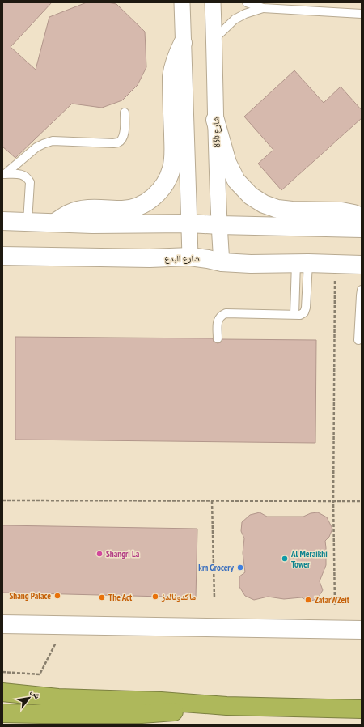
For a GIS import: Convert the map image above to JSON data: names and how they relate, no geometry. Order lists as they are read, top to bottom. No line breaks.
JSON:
{"streets":{"main road":["شارع البدع"],"street":["83b شارع"]},"crossings":[["83b شارع","شارع البدع"]],"places":["Shangri La","Al Meraikhi Tower","km Grocery","Shang Palace","ماكدونالدز","The Act","ZatarWZeit"],"north":"top right"}
